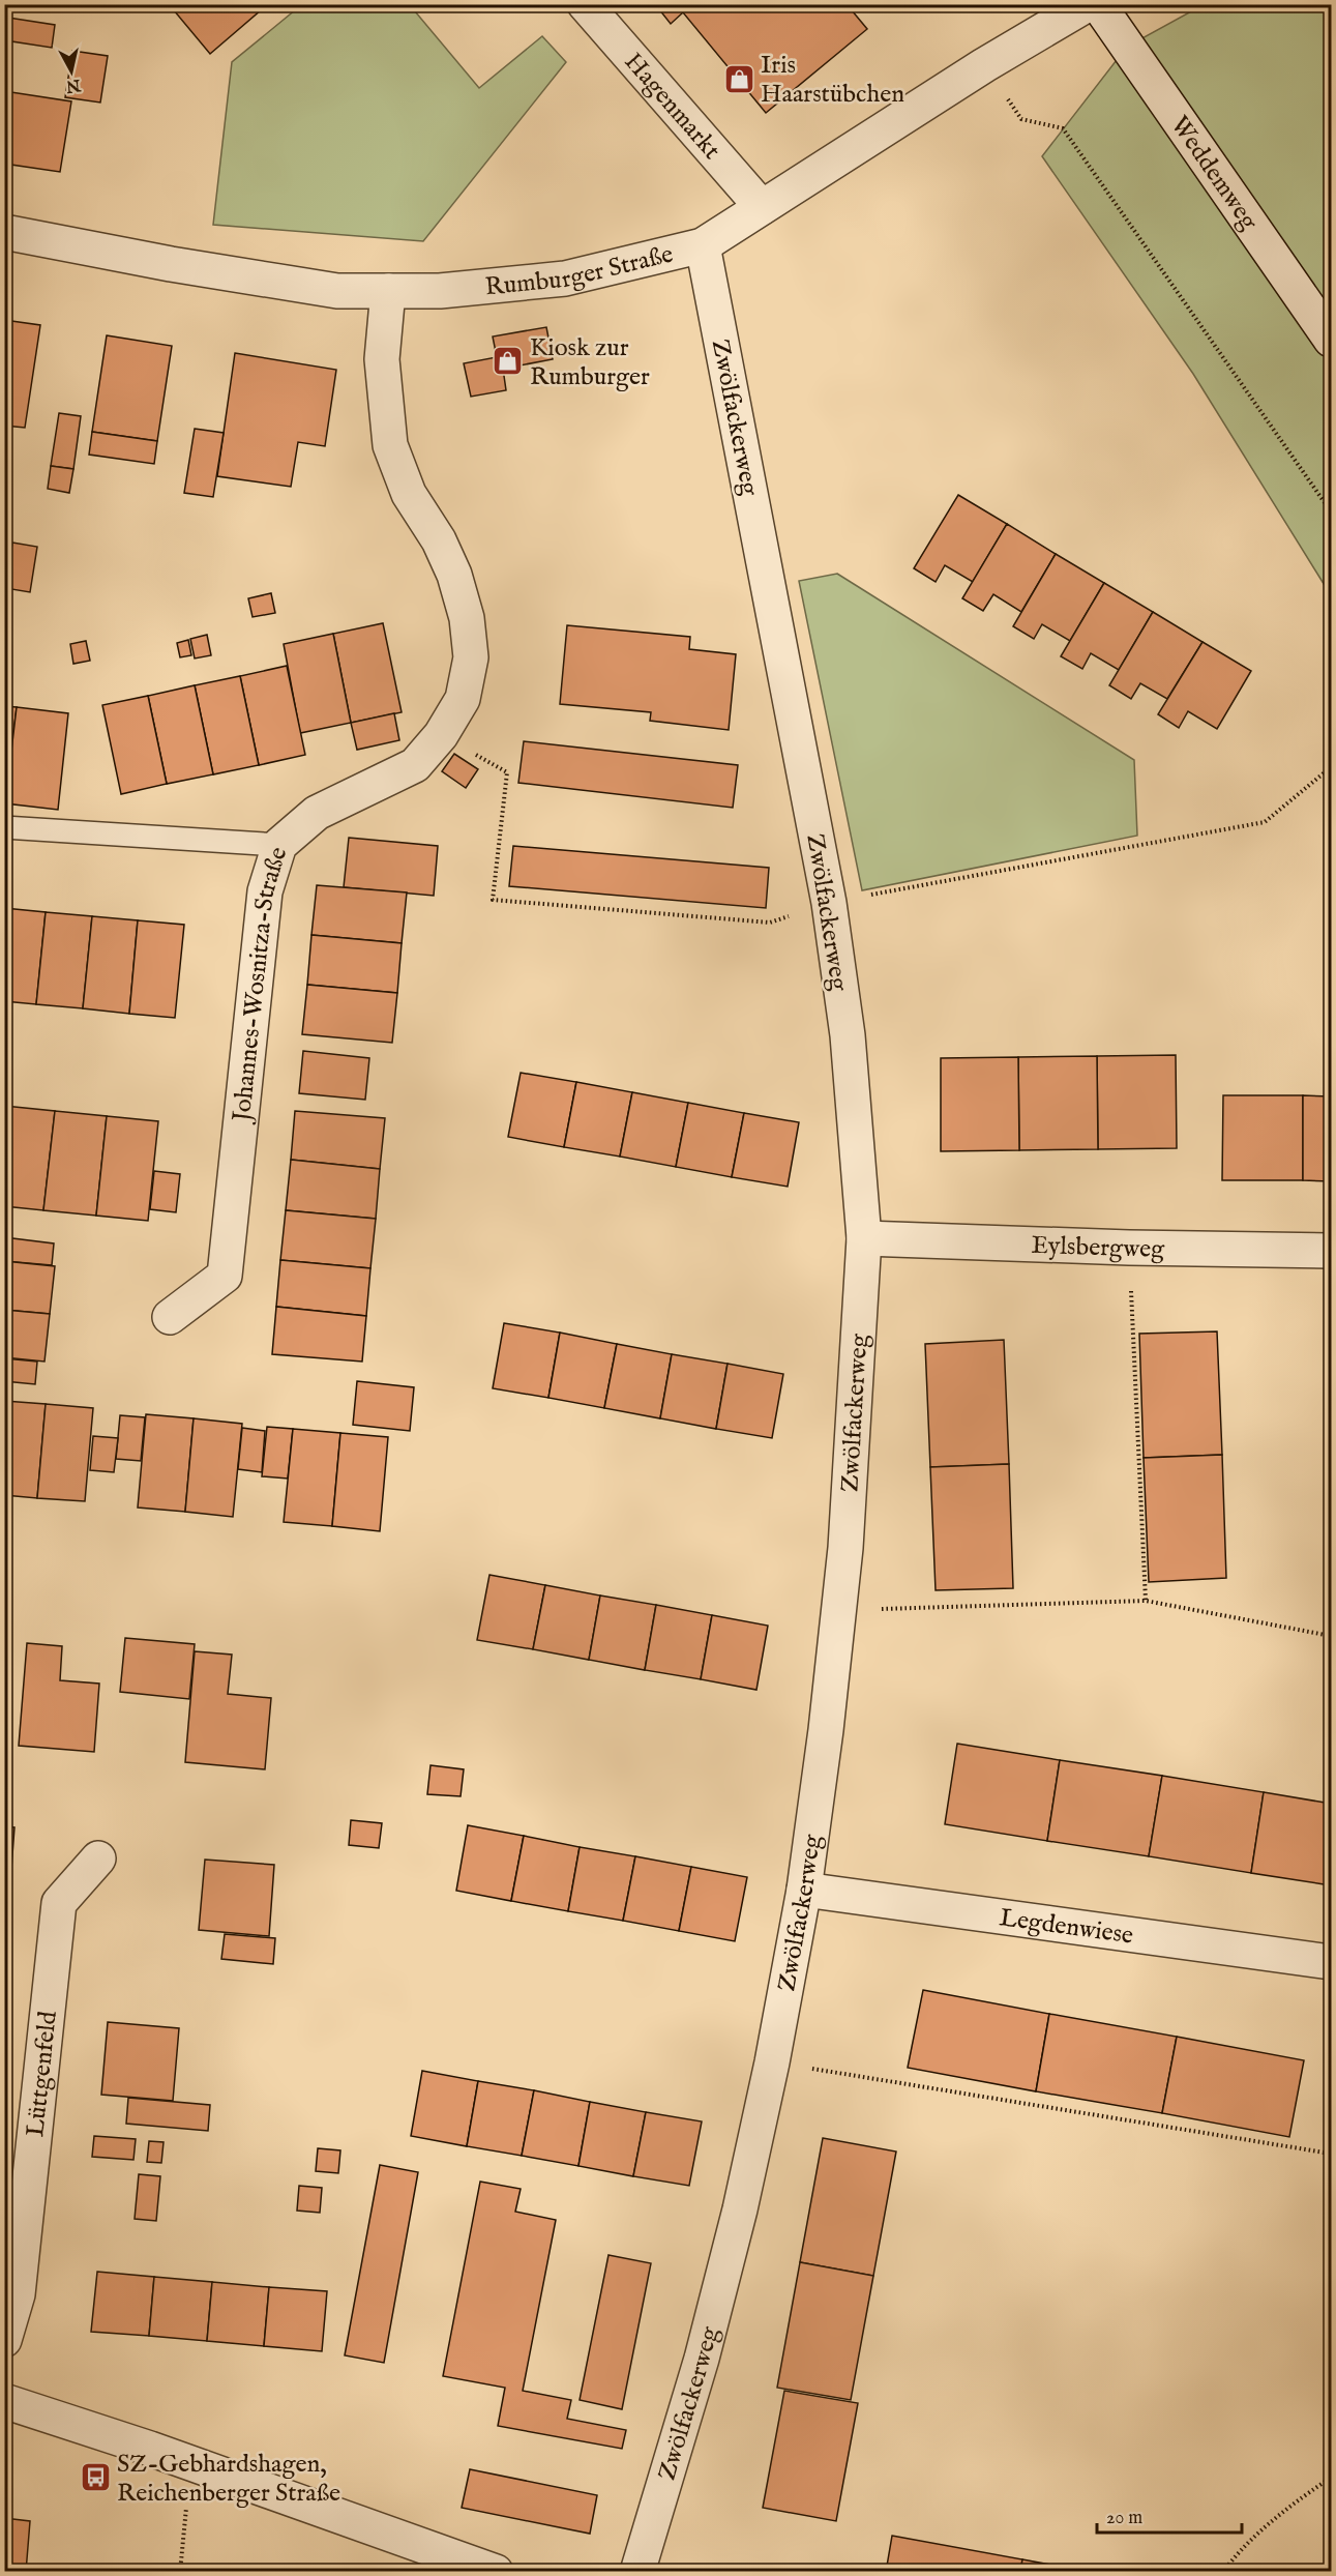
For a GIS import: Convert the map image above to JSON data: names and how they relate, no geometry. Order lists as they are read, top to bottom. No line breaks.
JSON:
{"streets":{"street":["Hagenmarkt","Weddemweg","Rumburger Straße","Zwölfackerweg","Johannes-Wosnitza-Straße","Eylsbergweg","Legdenwiese","Lüttgenfeld"]},"crossings":[["Hagenmarkt","Rumburger Straße"],["Rumburger Straße","Zwölfackerweg"],["Rumburger Straße","Johannes-Wosnitza-Straße"],["Zwölfackerweg","Eylsbergweg"],["Zwölfackerweg","Legdenwiese"]],"places":{"shop":["Iris Haarstübchen","Kiosk zur Rumburger"],"bus stop":["SZ-Gebhardshagen, Reichenberger Straße"]},"scale_bar":"20 m","north":"bottom"}
